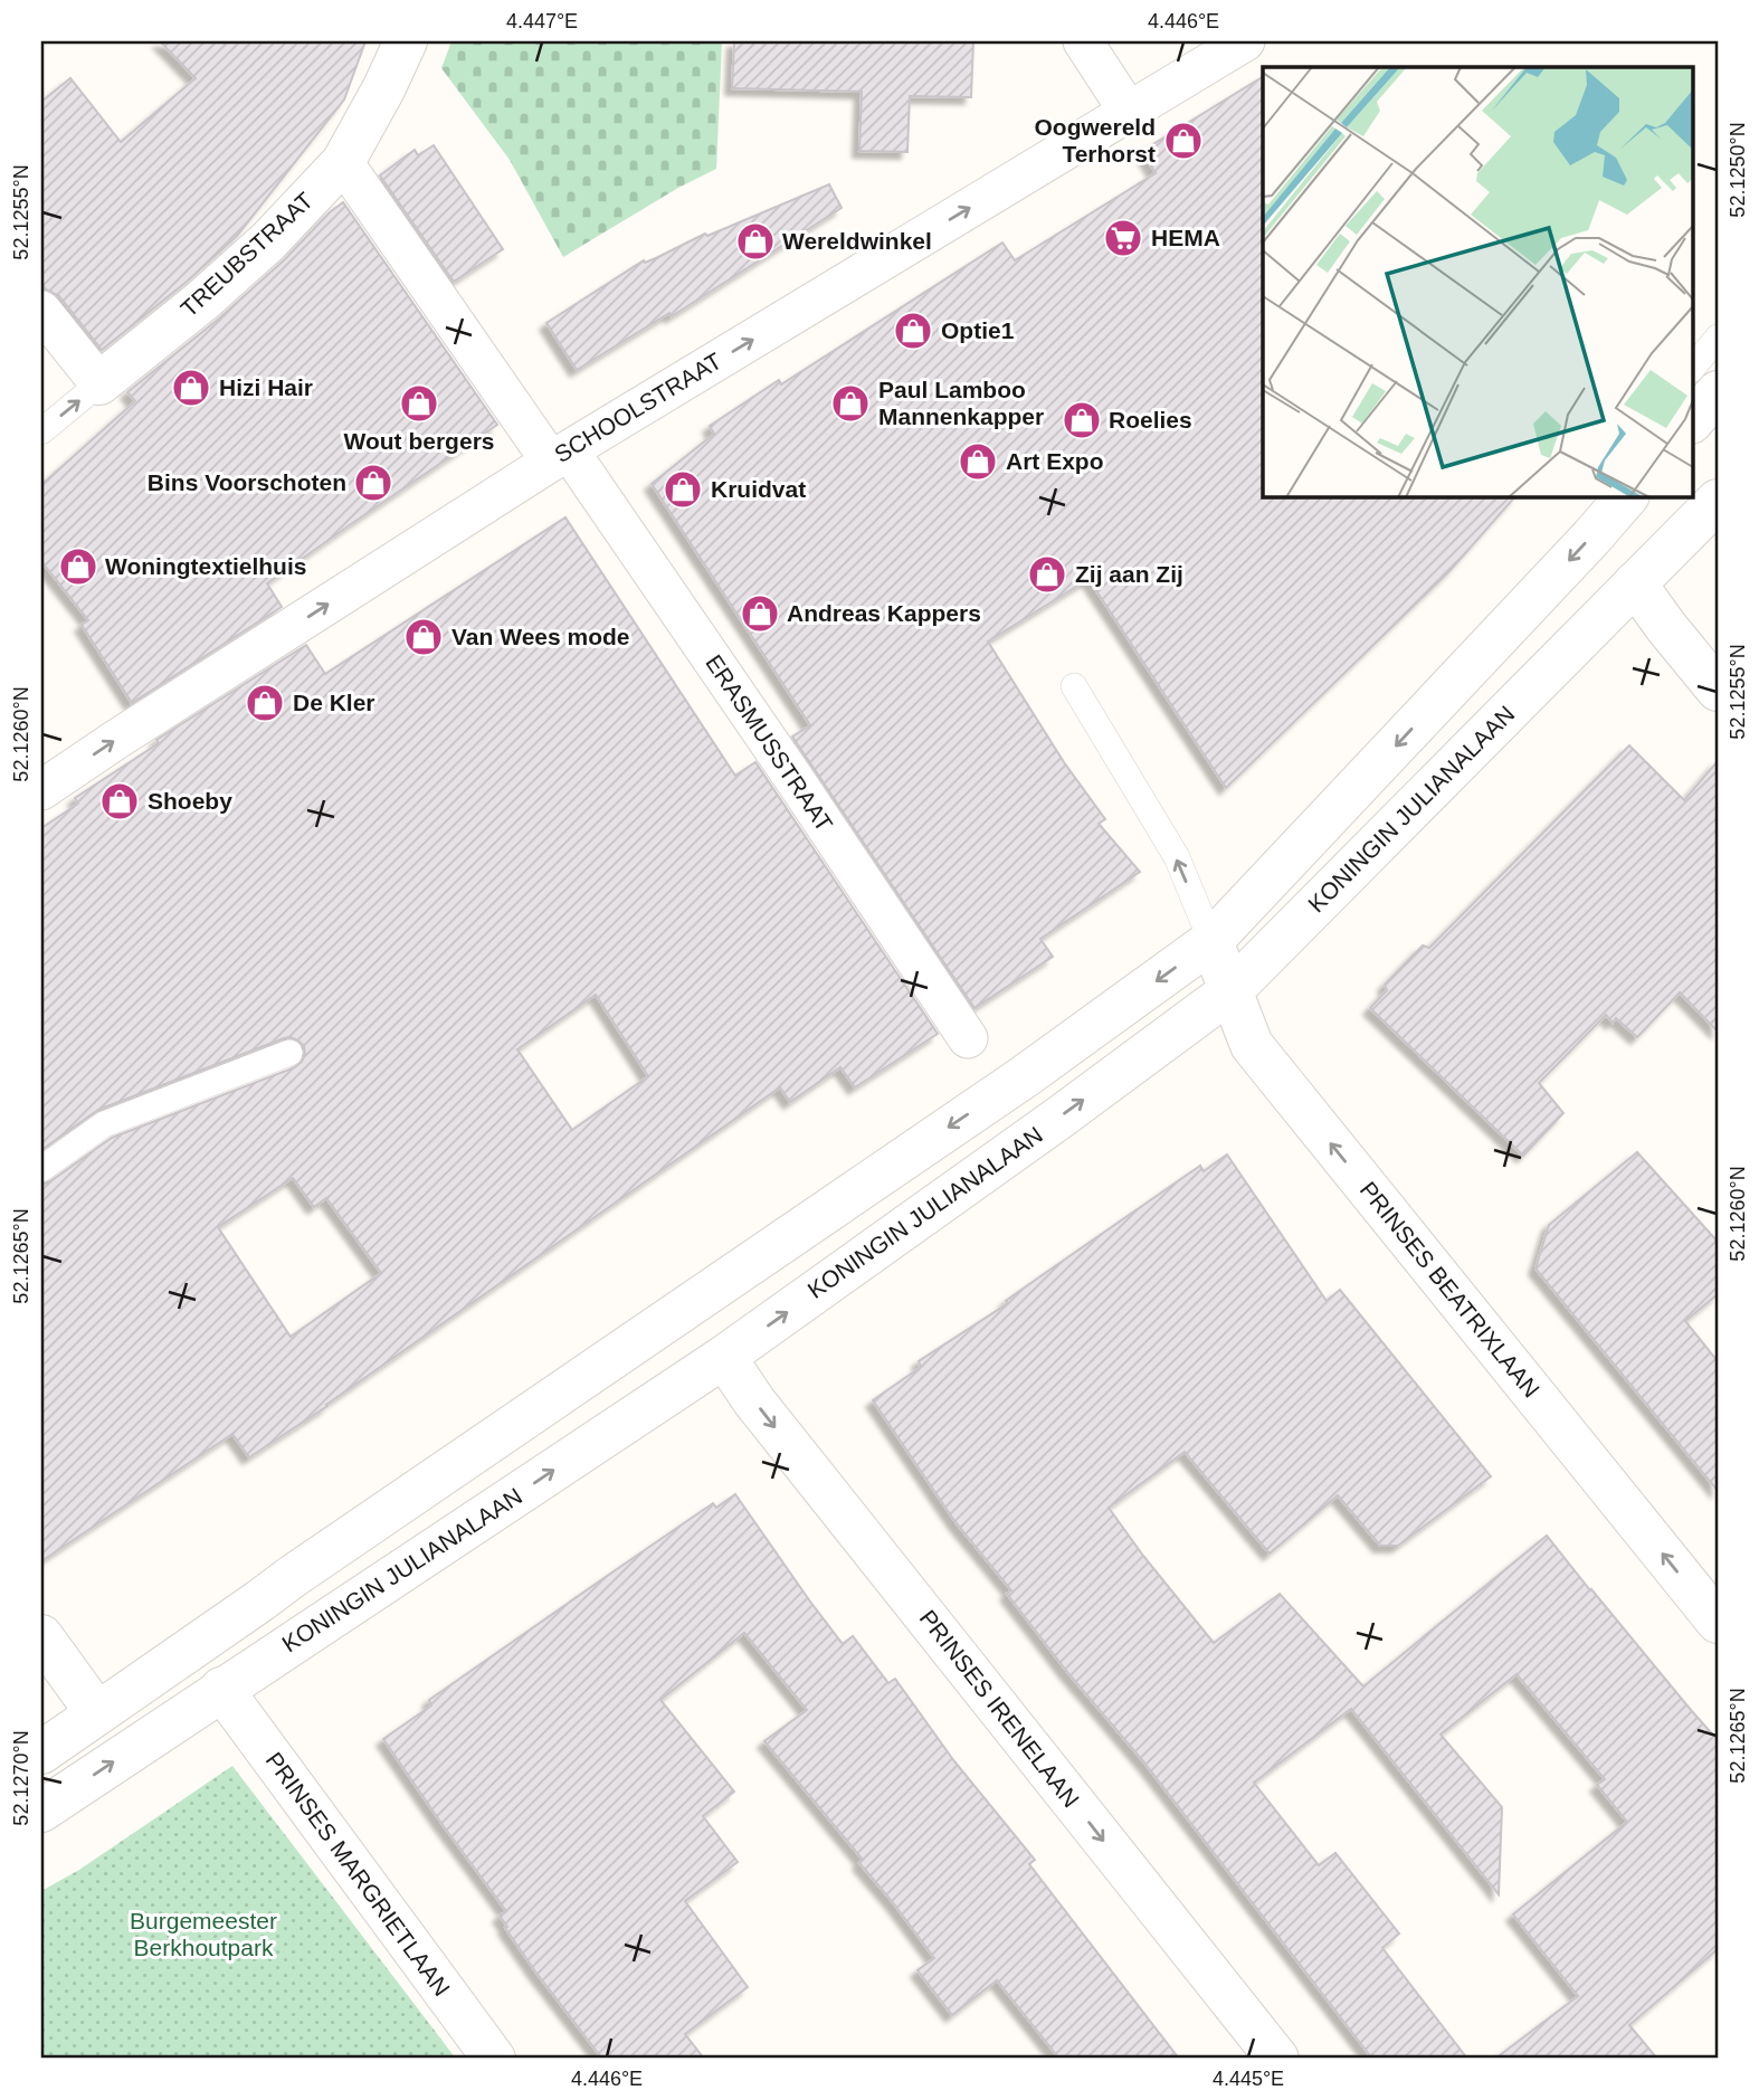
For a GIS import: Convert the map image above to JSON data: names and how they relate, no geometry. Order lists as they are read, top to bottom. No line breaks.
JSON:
{"streets":{"main road":["TREUBSTRAAT","KONINGIN JULIANALAAN","PRINSES BEATRIXLAAN","PRINSES IRENELAAN","PRINSES MARGRIETLAAN"],"street":["SCHOOLSTRAAT","ERASMUSSTRAAT"]},"crossings":[["TREUBSTRAAT","ERASMUSSTRAAT"],["SCHOOLSTRAAT","ERASMUSSTRAAT"],["KONINGIN JULIANALAAN","PRINSES BEATRIXLAAN"],["KONINGIN JULIANALAAN","PRINSES IRENELAAN"],["KONINGIN JULIANALAAN","PRINSES MARGRIETLAAN"]],"one_way":["SCHOOLSTRAAT","PRINSES BEATRIXLAAN","PRINSES IRENELAAN"],"parks":["Burgemeester Berkhoutpark"],"places":{"shop":["Oogwereld Terhorst","Wereldwinkel","Optie1","Hizi Hair","Wout bergers","Paul Lamboo Mannenkapper","Roelies","Art Expo","Bins Voorschoten","Kruidvat","Woningtextielhuis","Zij aan Zij","Andreas Kappers","Van Wees mode","De Kler","Shoeby"],"supermarket":["HEMA"]},"coordinates":["4.447°E","4.446°E","52.1250°N","52.1255°N","52.1260°N","52.1265°N","52.1270°N","4.445°E"]}
